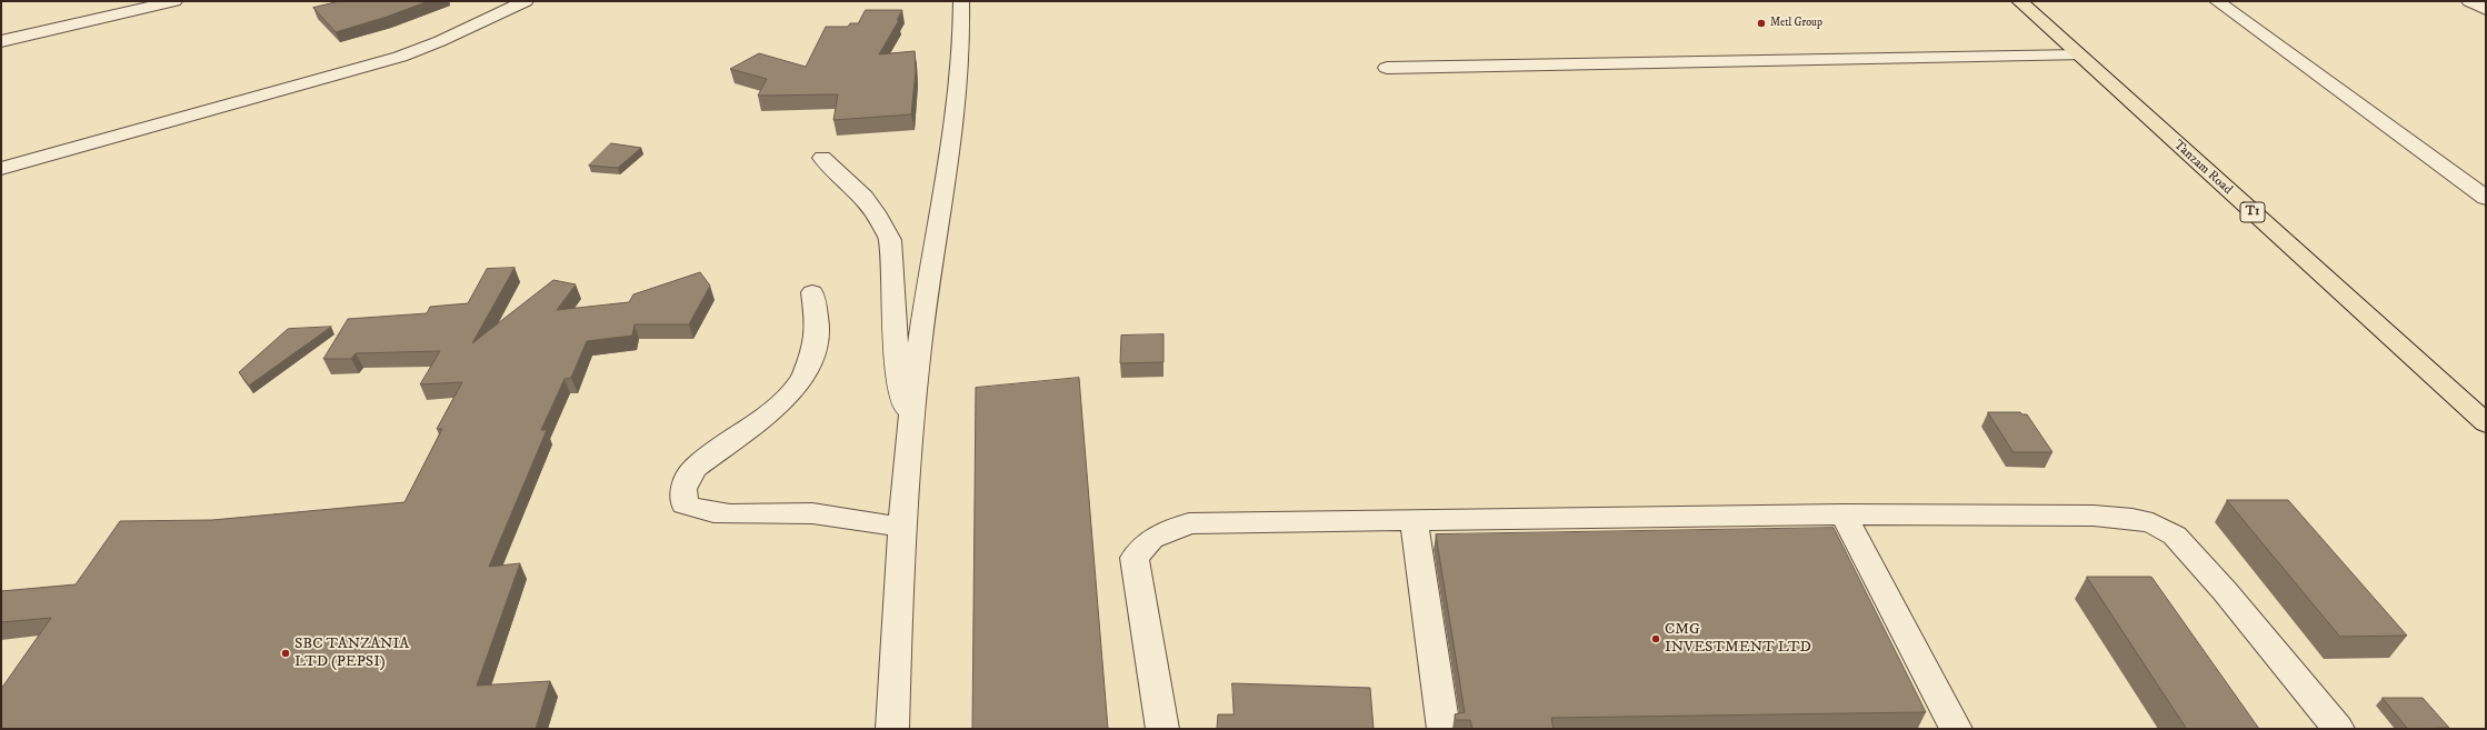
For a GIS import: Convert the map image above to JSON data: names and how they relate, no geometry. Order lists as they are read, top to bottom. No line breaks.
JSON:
{"streets":{"highway":["Tanzam Road","T1"]},"places":["Metl Group","CMG INVESTMENT LTD","SBC TANZANIA LTD (PEPSI)"]}
